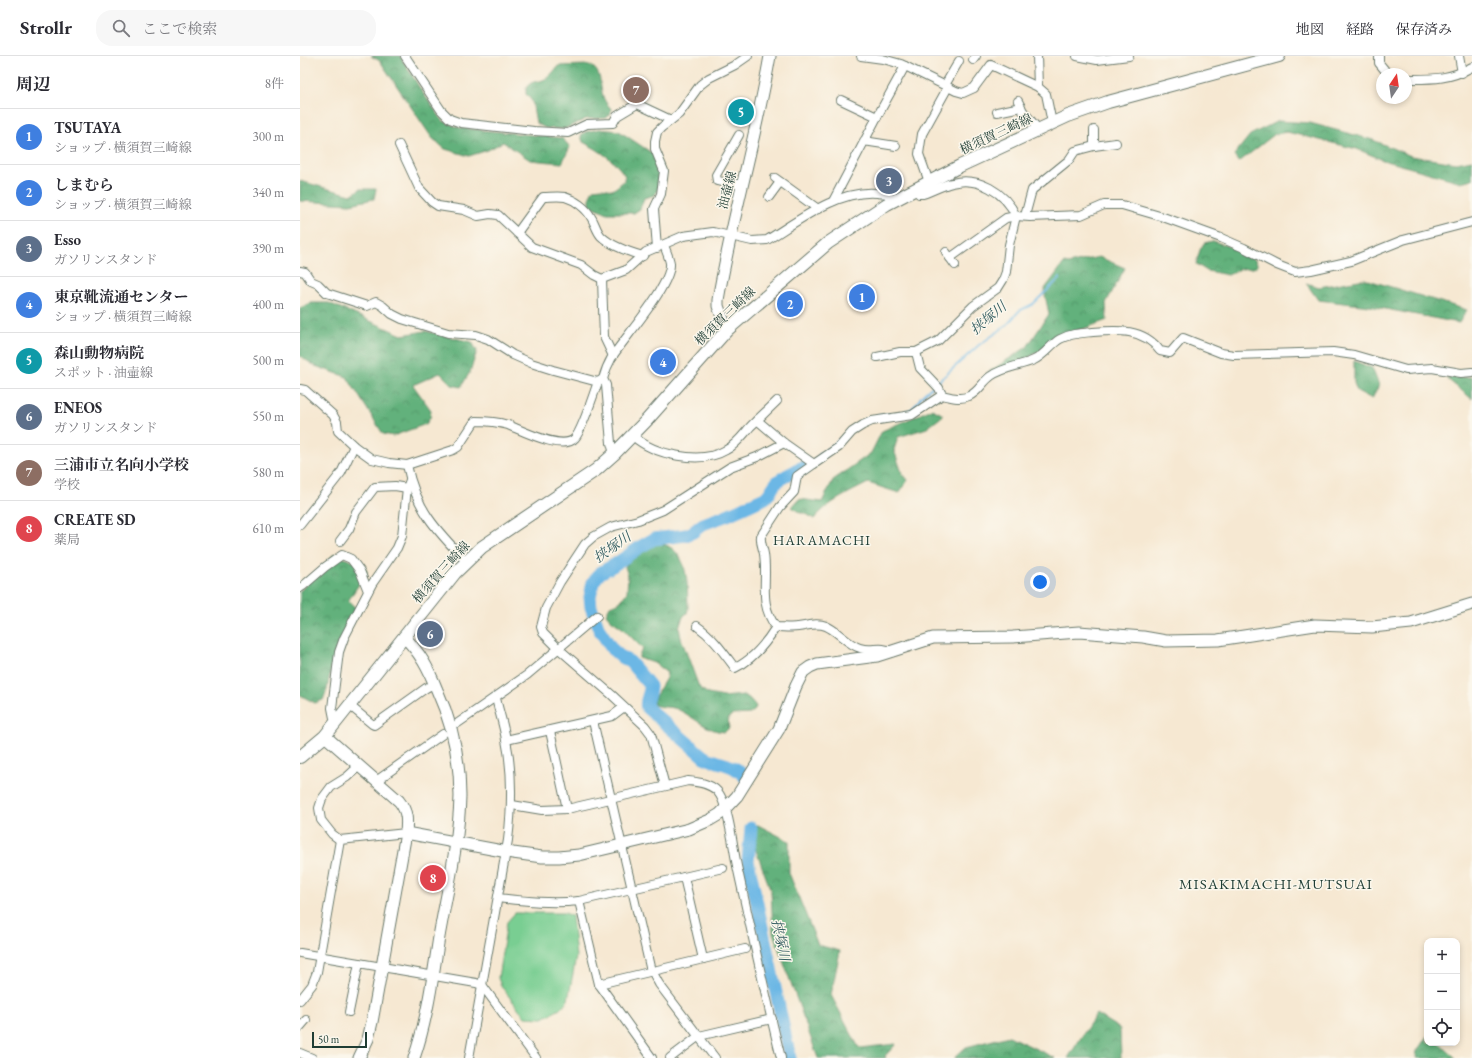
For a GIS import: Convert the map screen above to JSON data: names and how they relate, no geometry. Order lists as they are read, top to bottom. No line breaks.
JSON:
{"streets":{"main road":["横須賀三崎線"],"street":["油壷線"]},"crossings":[["横須賀三崎線","油壷線"]],"districts":["HARAMACHI","MISAKIMACHI-MUTSUAI"],"water":["挟塚川"],"scale_bar":"50 m","north":"top","page":{"header":"Strollr","search":"ここで検索","nav":["地図","経路","保存済み"],"heading":["周辺","8件"],"pins":["7","5","3","1","2","4","6","8"],"list":[{"mark":"1","name":"TSUTAYA","note":"ショップ · 横須賀三崎線","value":"300 m"},{"mark":"2","name":"しまむら","note":"ショップ · 横須賀三崎線","value":"340 m"},{"mark":"3","name":"Esso","note":"ガソリンスタンド","value":"390 m"},{"mark":"4","name":"東京靴流通センター","note":"ショップ · 横須賀三崎線","value":"400 m"},{"mark":"5","name":"森山動物病院","note":"スポット · 油壷線","value":"500 m"},{"mark":"6","name":"ENEOS","note":"ガソリンスタンド","value":"550 m"},{"mark":"7","name":"三浦市立名向小学校","note":"学校","value":"580 m"},{"mark":"8","name":"CREATE SD","note":"薬局","value":"610 m"}],"map_buttons":["+","−"],"scale":"50 m"}}
